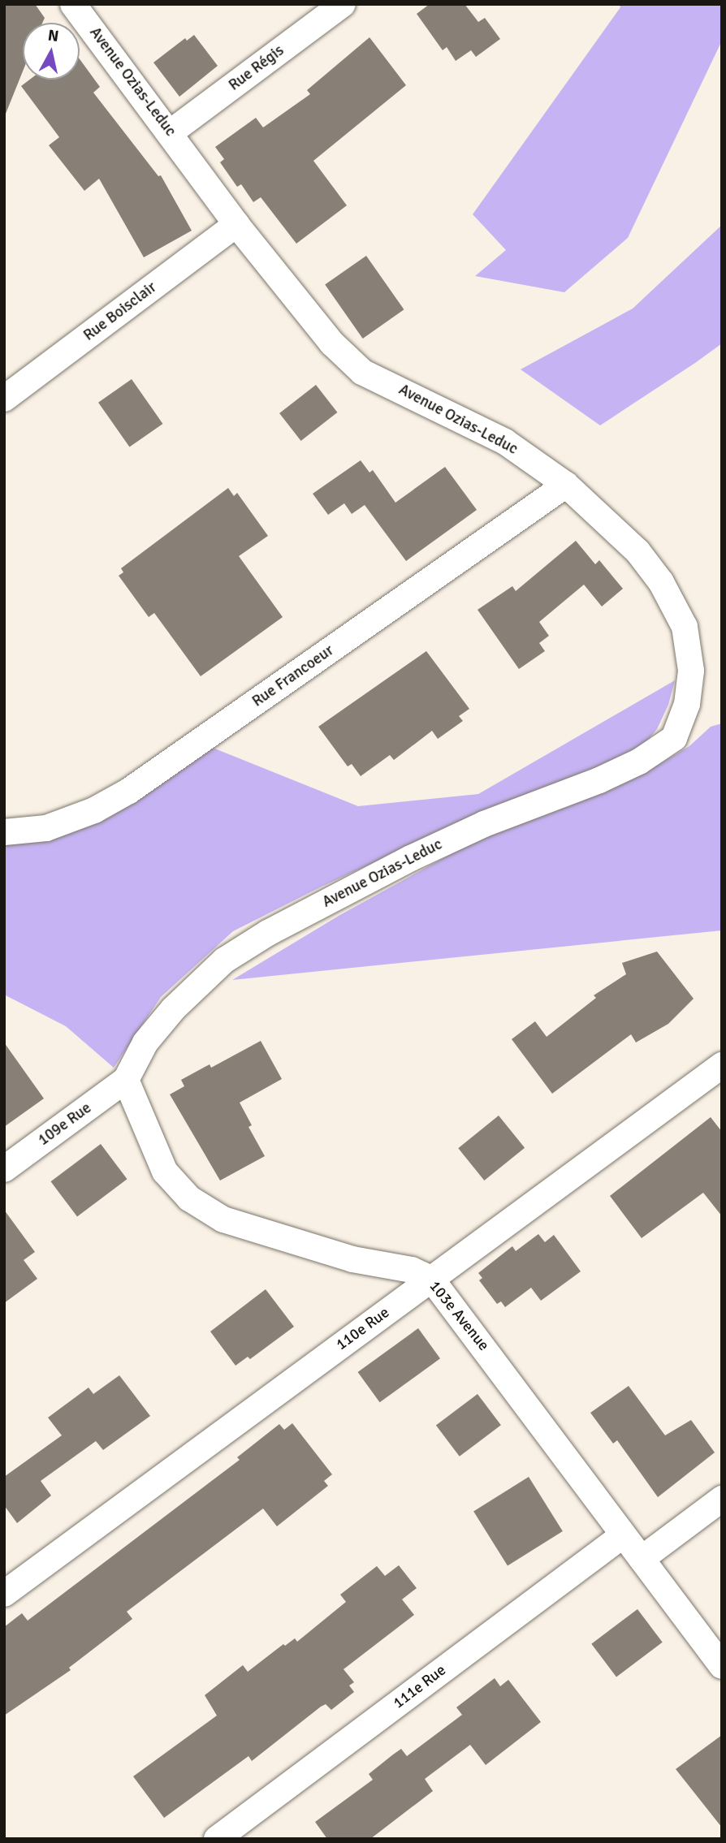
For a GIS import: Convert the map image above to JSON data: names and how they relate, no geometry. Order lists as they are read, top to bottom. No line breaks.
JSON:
{"streets":{"street":["Rue Régis","Avenue Ozias-Leduc","Rue Boisclair","Rue Francoeur","109e Rue","103e Avenue","110e Rue","111e Rue"]},"crossings":[["Rue Régis","Avenue Ozias-Leduc"],["Avenue Ozias-Leduc","Rue Boisclair"],["Avenue Ozias-Leduc","Rue Francoeur"],["Avenue Ozias-Leduc","109e Rue"],["Avenue Ozias-Leduc","103e Avenue"],["109e Rue","103e Avenue"],["103e Avenue","110e Rue"],["103e Avenue","111e Rue"]],"north":"top"}
